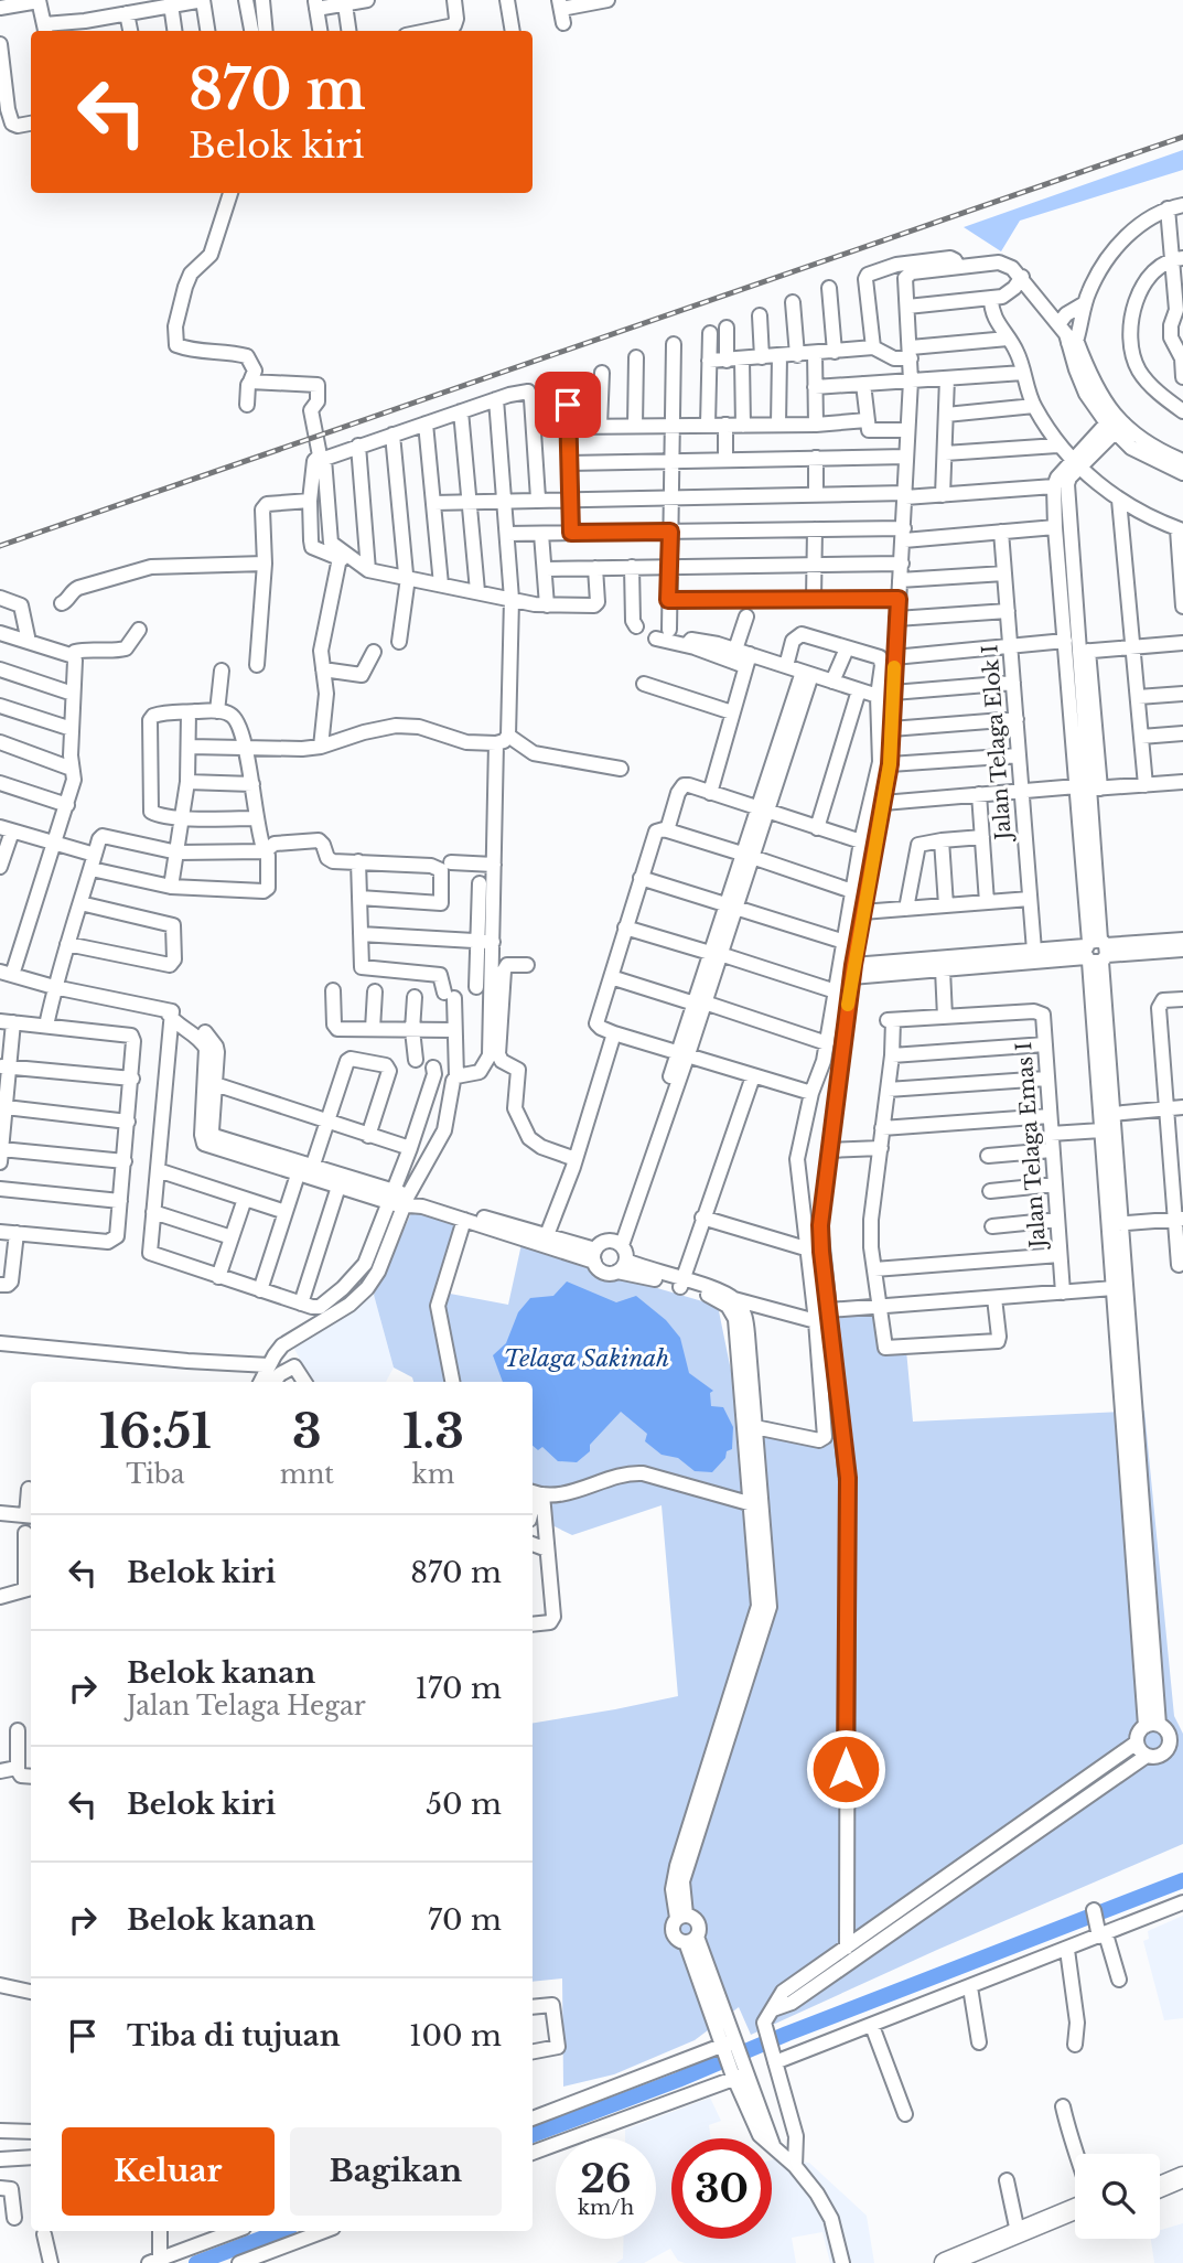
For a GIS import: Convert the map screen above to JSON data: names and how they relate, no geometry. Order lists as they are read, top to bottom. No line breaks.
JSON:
{"streets":{"street":["Jalan Telaga Elok I","Jalan Telaga Emas I"]},"water":["Telaga Sakinah"],"page":{"turn":["870 m","Belok kiri"],"eta":["16:51","Tiba","3","mnt","1.3","km"],"list":[{"name":"Belok kiri","value":"870 m"},{"name":"Belok kanan","note":"Jalan Telaga Hegar","value":"170 m"},{"name":"Belok kiri","value":"50 m"},{"name":"Belok kanan","value":"70 m"},{"name":"Tiba di tujuan","value":"100 m"}],"buttons":["Keluar","Bagikan"],"speed":"26 km/h","limit":"30"}}
